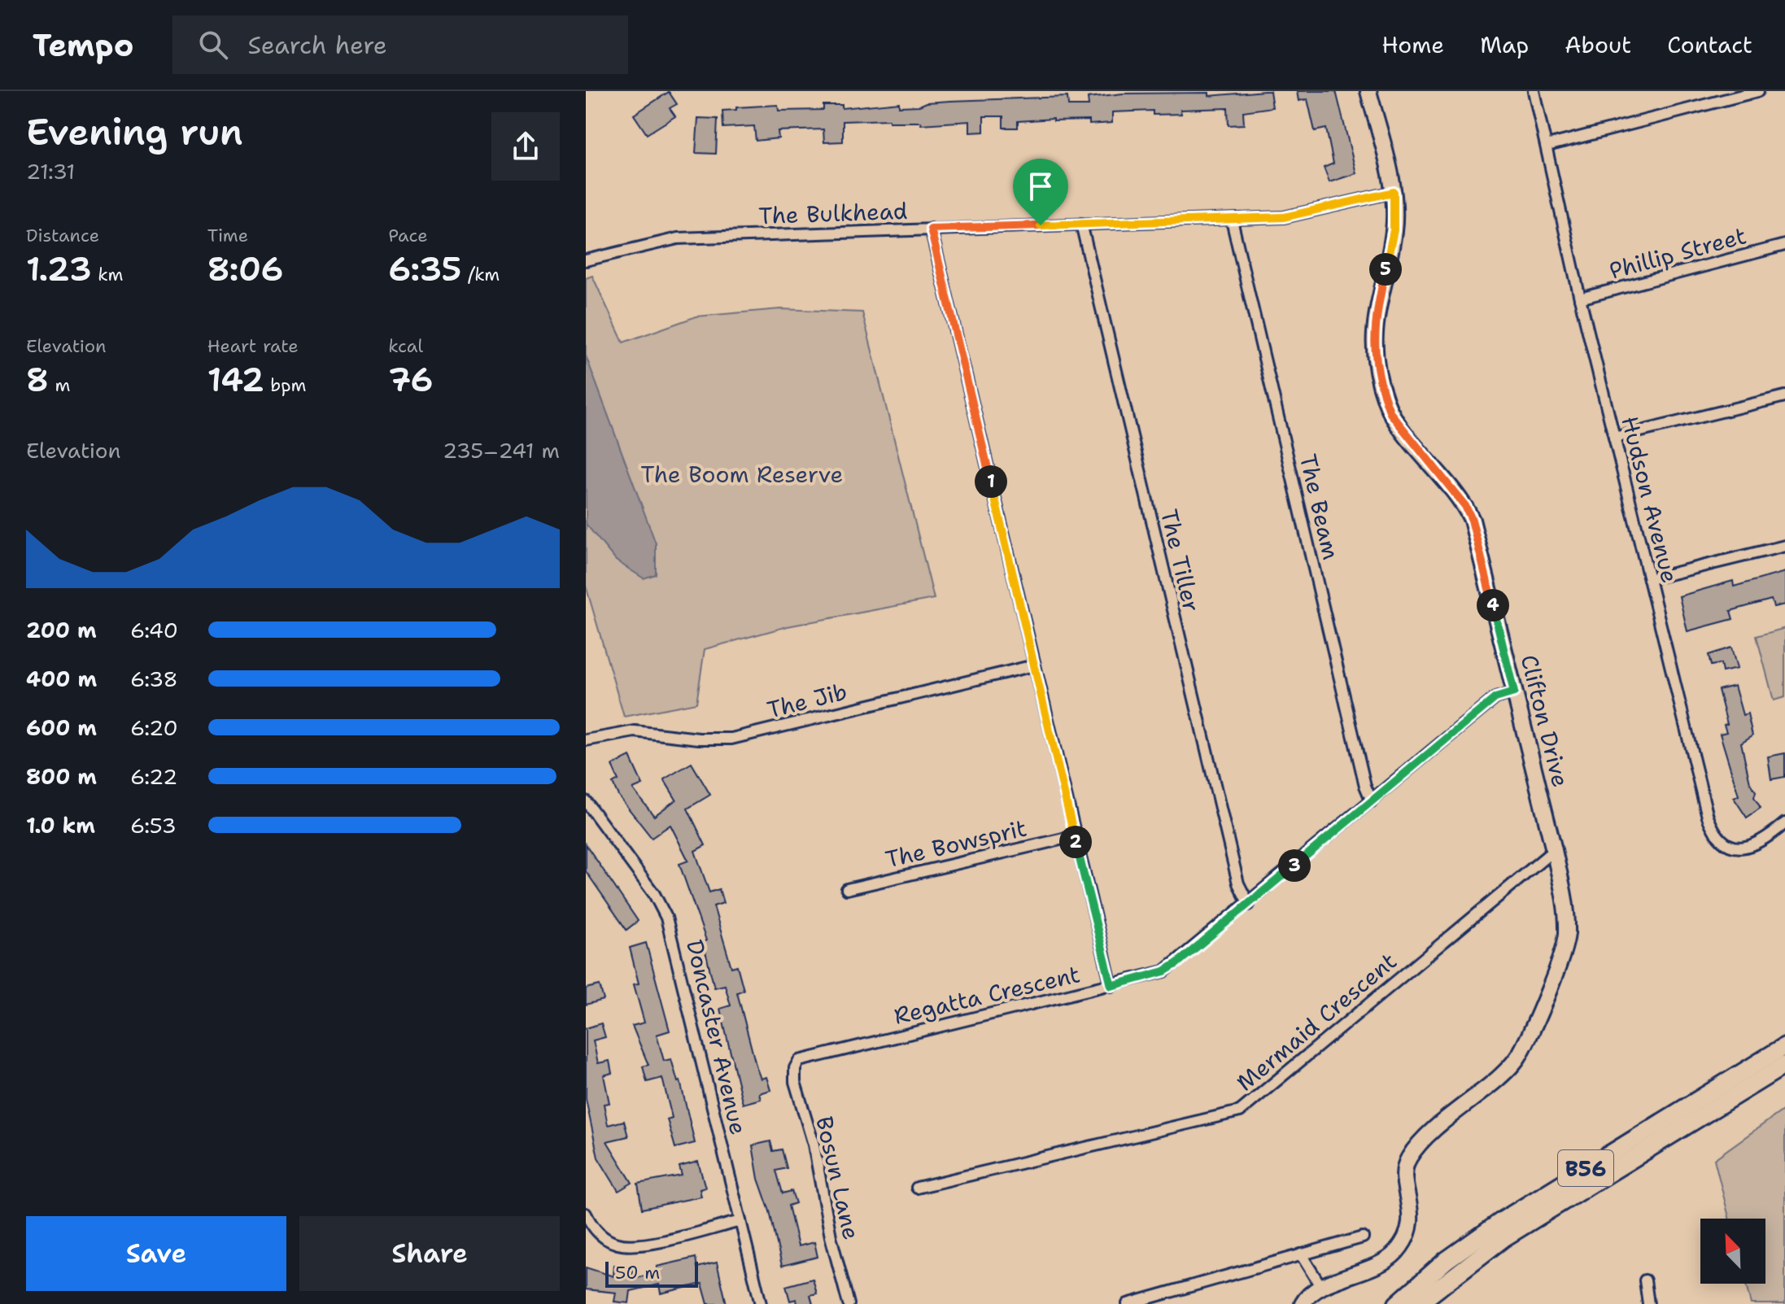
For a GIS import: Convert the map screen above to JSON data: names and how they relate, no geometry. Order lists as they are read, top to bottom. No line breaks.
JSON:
{"streets":{"main road":["B56"],"street":["The Bulkhead","Phillip Street","Hudson Avenue","The Beam","The Tiller","The Jib","Clifton Drive","The Bowsprit","Regatta Crescent","Mermaid Crescent","Doncaster Avenue","Bosun Lane"]},"crossings":[["The Bulkhead","The Beam"],["The Bulkhead","The Tiller"],["The Bulkhead","Clifton Drive"],["Phillip Street","Hudson Avenue"],["The Beam","Regatta Crescent"],["The Tiller","Regatta Crescent"],["Clifton Drive","Regatta Crescent"],["Clifton Drive","Mermaid Crescent"],["Regatta Crescent","Bosun Lane"]],"parks":["The Boom Reserve"],"scale_bar":"50 m","north":"top left","page":{"header":"Tempo","search":"Search here","nav":["Home","Map","About","Contact"],"heading":["Evening run","21:31"],"stats":[["Distance","1.23 km"],["Time","8:06"],["Pace","6:35 /km"],["Elevation","8 m"],["Heart rate","142 bpm"],["kcal","76"]],"pins":["5","1","4","2","3"],"chart":["Elevation","235–241 m"],"list":[{"name":"200 m","note":"6:40"},{"name":"400 m","note":"6:38"},{"name":"600 m","note":"6:20"},{"name":"800 m","note":"6:22"},{"name":"1.0 km","note":"6:53"}],"buttons":["Save","Share"],"scale":"50 m"}}
